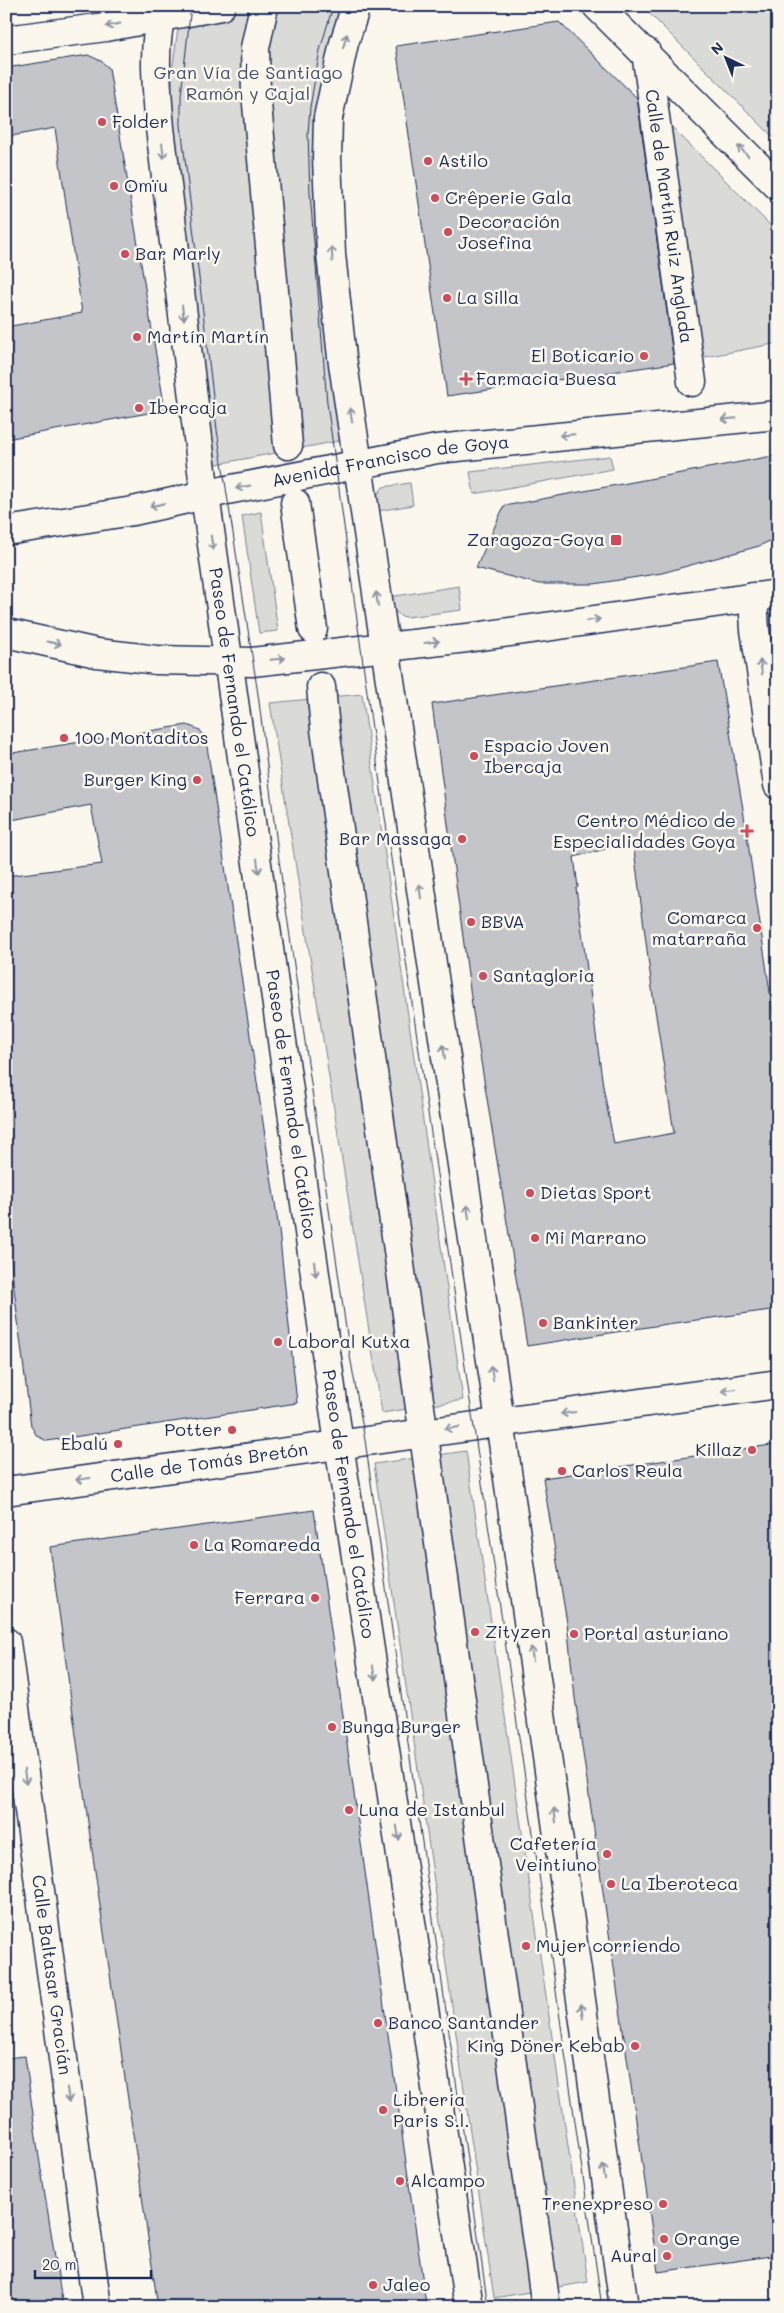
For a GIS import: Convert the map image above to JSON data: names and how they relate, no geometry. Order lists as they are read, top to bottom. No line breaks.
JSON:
{"streets":{"street":["Calle de Martín Ruiz Anglada","Avenida Francisco de Goya","Paseo de Fernando el Católico","Calle de Tomás Bretón","Calle Baltasar Gracián"]},"crossings":[["Avenida Francisco de Goya","Paseo de Fernando el Católico"],["Paseo de Fernando el Católico","Calle de Tomás Bretón"]],"one_way":["Calle de Tomás Bretón","Calle Baltasar Gracián"],"parks":["Gran Vía de Santiago Ramón y Cajal"],"places":{"other":["Folder","Astilo","Omïu","Crêperie Gala","Decoración Josefina","Bar Marly","La Silla","Martín Martín","El Boticario","Ibercaja","100 Montaditos","Espacio Joven Ibercaja","Burger King","Bar Massaga","BBVA","Comarca matarraña","Santagloria","Dietas Sport","Mi Marrano","Bankinter","Laboral Kutxa","Potter","Ebalú","Killaz","Carlos Reula","La Romareda","Ferrara","Zityzen","Portal asturiano","Bunga Burger","Luna de Istanbul","Cafetería Veintiuno","La Iberoteca","Mujer corriendo","Banco Santander","King Döner Kebab","Librería Paris S.l.","Alcampo","Trenexpreso","Orange","Aural","Jaleo"],"health":["Farmacia Buesa","Centro Médico de Especialidades Goya"],"transit":["Zaragoza-Goya"]},"scale_bar":"20 m","north":"top left"}
